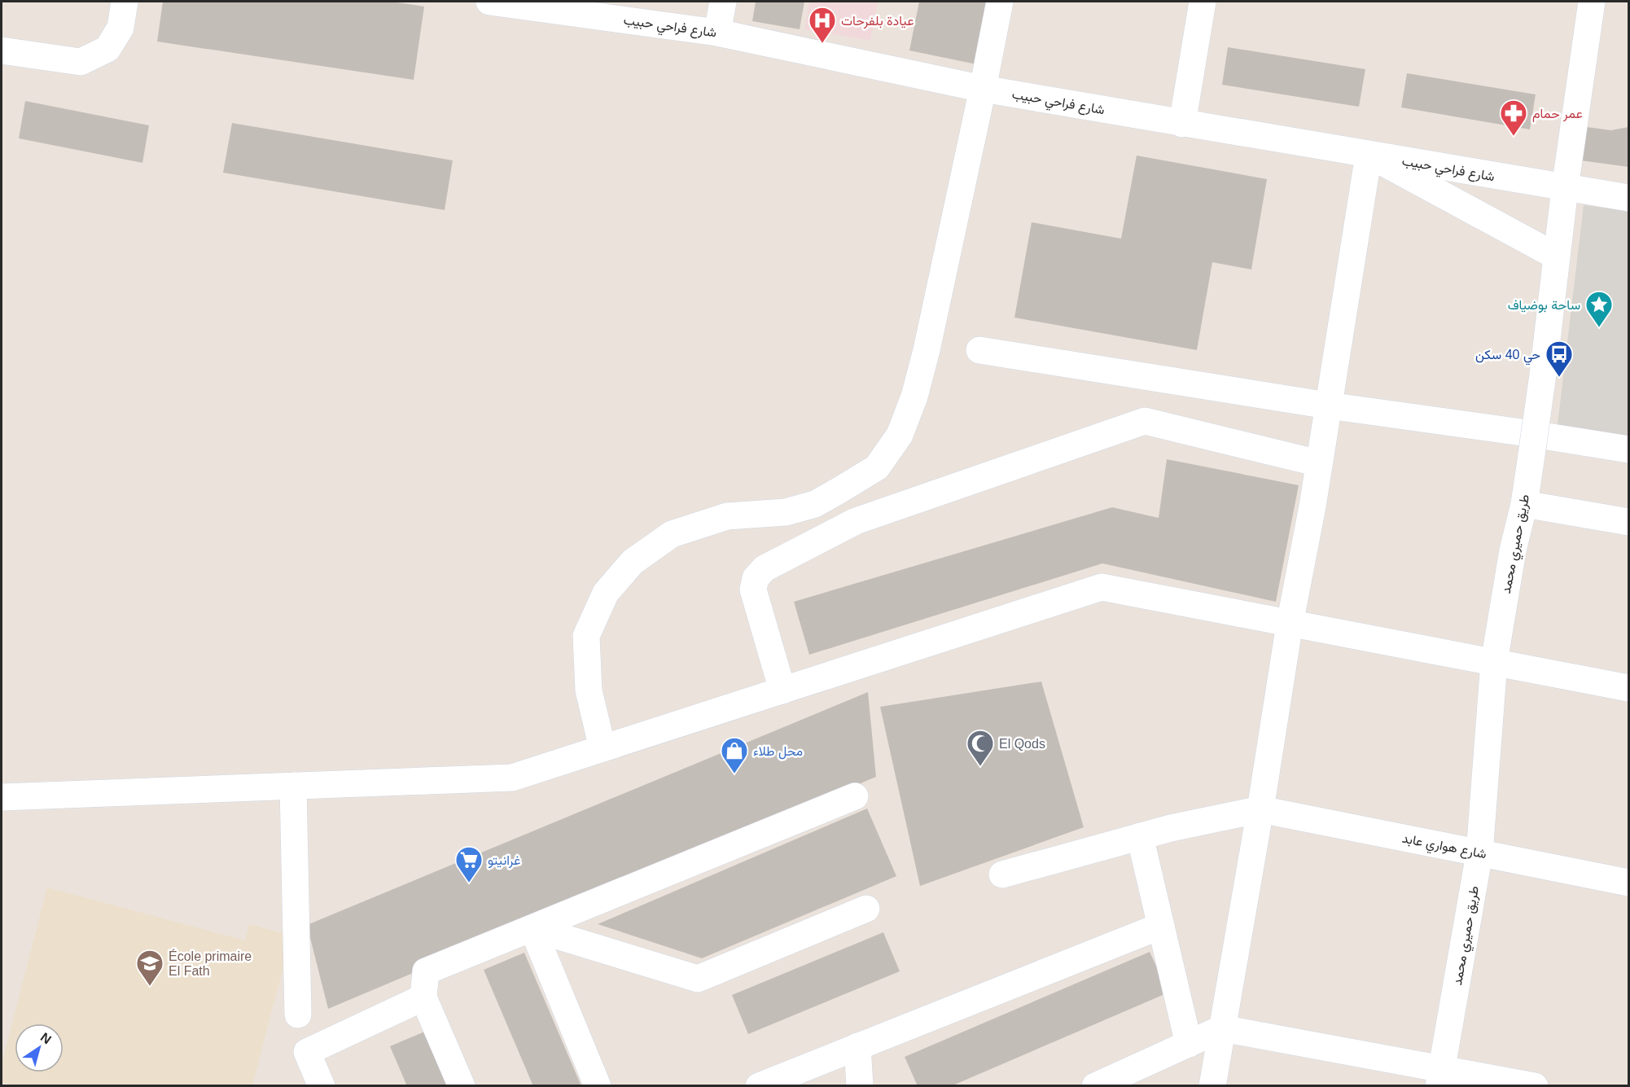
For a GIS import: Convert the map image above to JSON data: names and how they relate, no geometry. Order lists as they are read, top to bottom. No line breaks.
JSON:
{"streets":{"street":["شارع فراحي حبيب","طريق حميري محمد","شارع هواري عابد"]},"crossings":[["شارع فراحي حبيب","طريق حميري محمد"],["طريق حميري محمد","شارع هواري عابد"]],"places":{"hospital":["عيادة بلفرحات"],"pharmacy":["عمر حمام"],"place":["ساحة بوضياف"],"bus stop":["حي 40 سكن"],"mosque":["El Qods"],"shop":["محل طلاء"],"supermarket":["غرانيتو"],"school or university":["École primaire El Fath"]},"north":"top right"}
